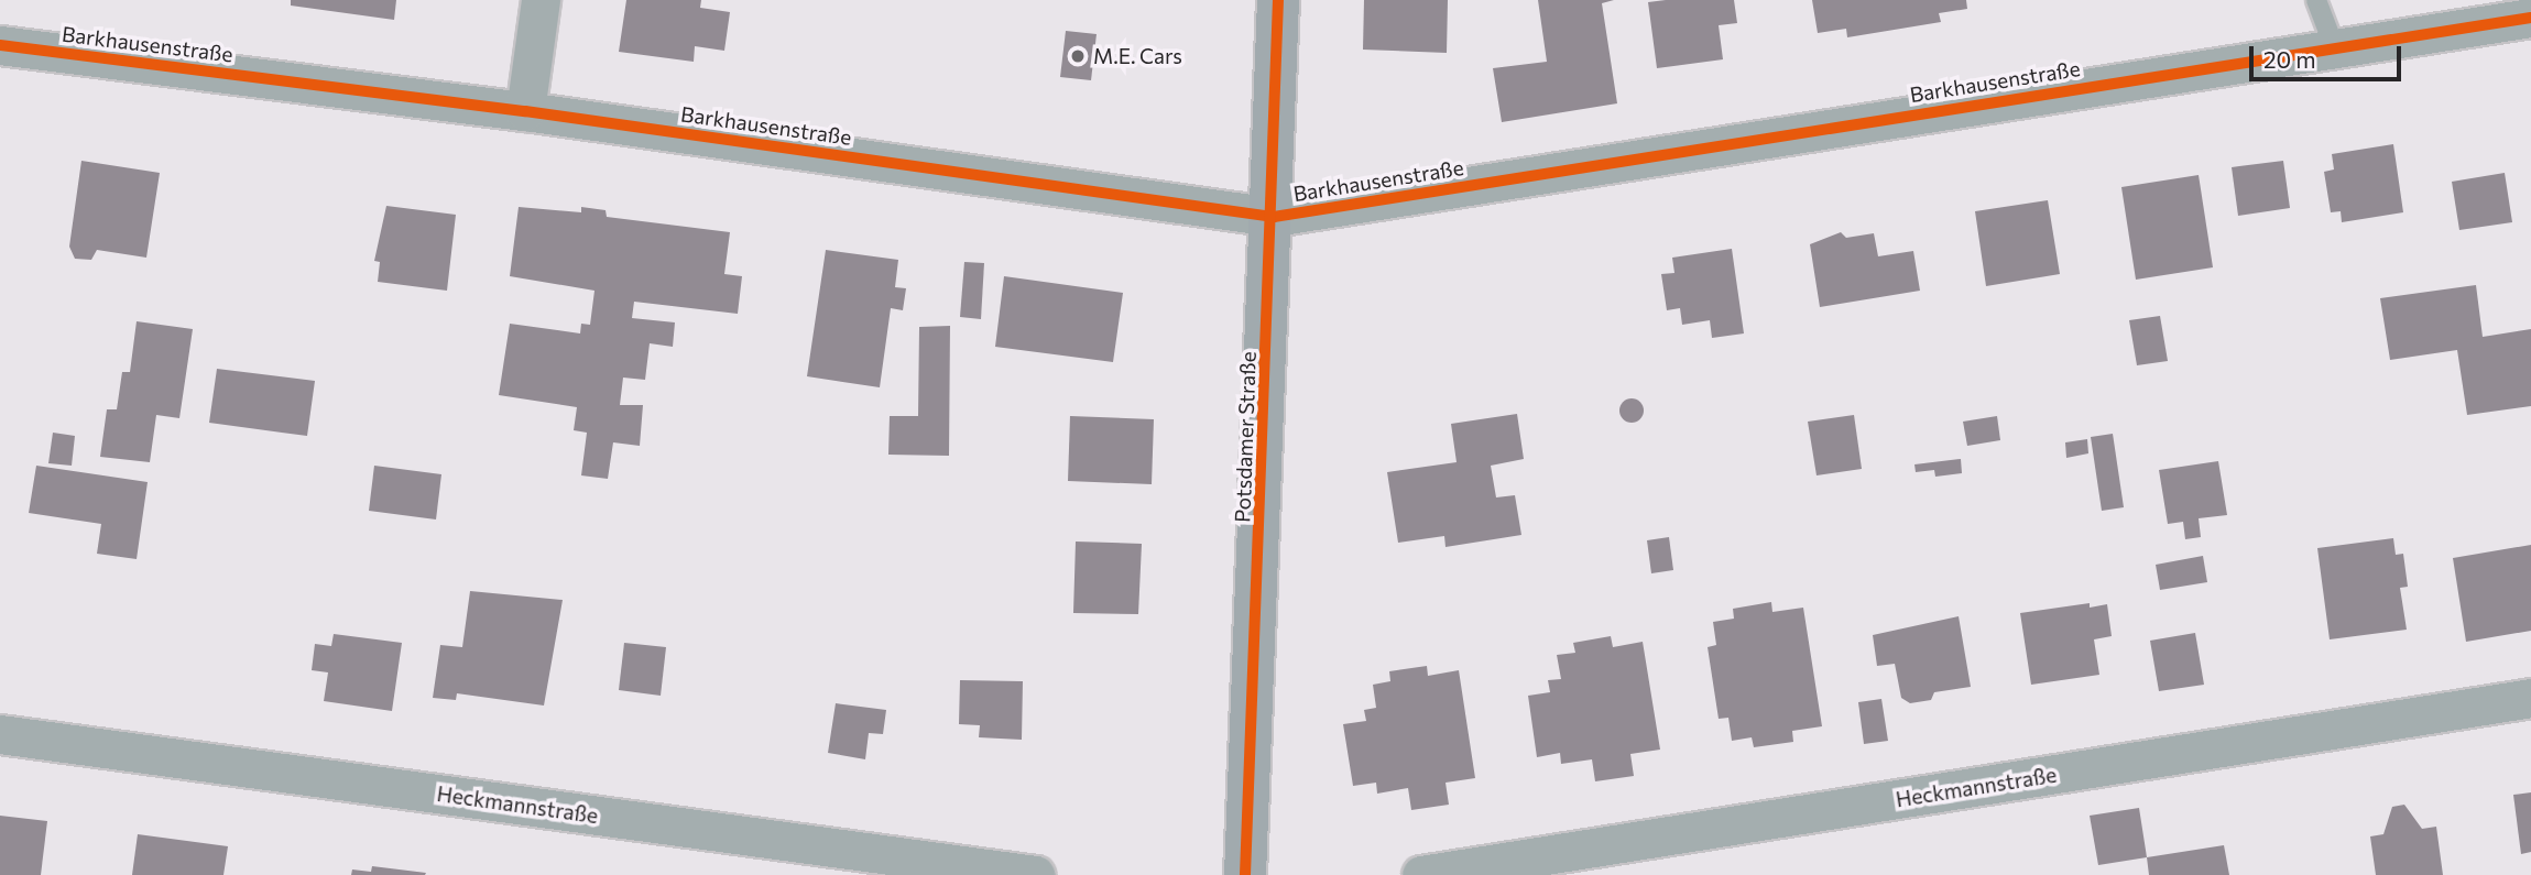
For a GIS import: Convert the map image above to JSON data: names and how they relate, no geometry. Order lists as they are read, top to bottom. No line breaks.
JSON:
{"streets":{"street":["Barkhausenstraße","Potsdamer Straße","Heckmannstraße"]},"crossings":[["Barkhausenstraße","Potsdamer Straße"]],"places":["M.E. Cars"],"scale_bar":"20 m"}
